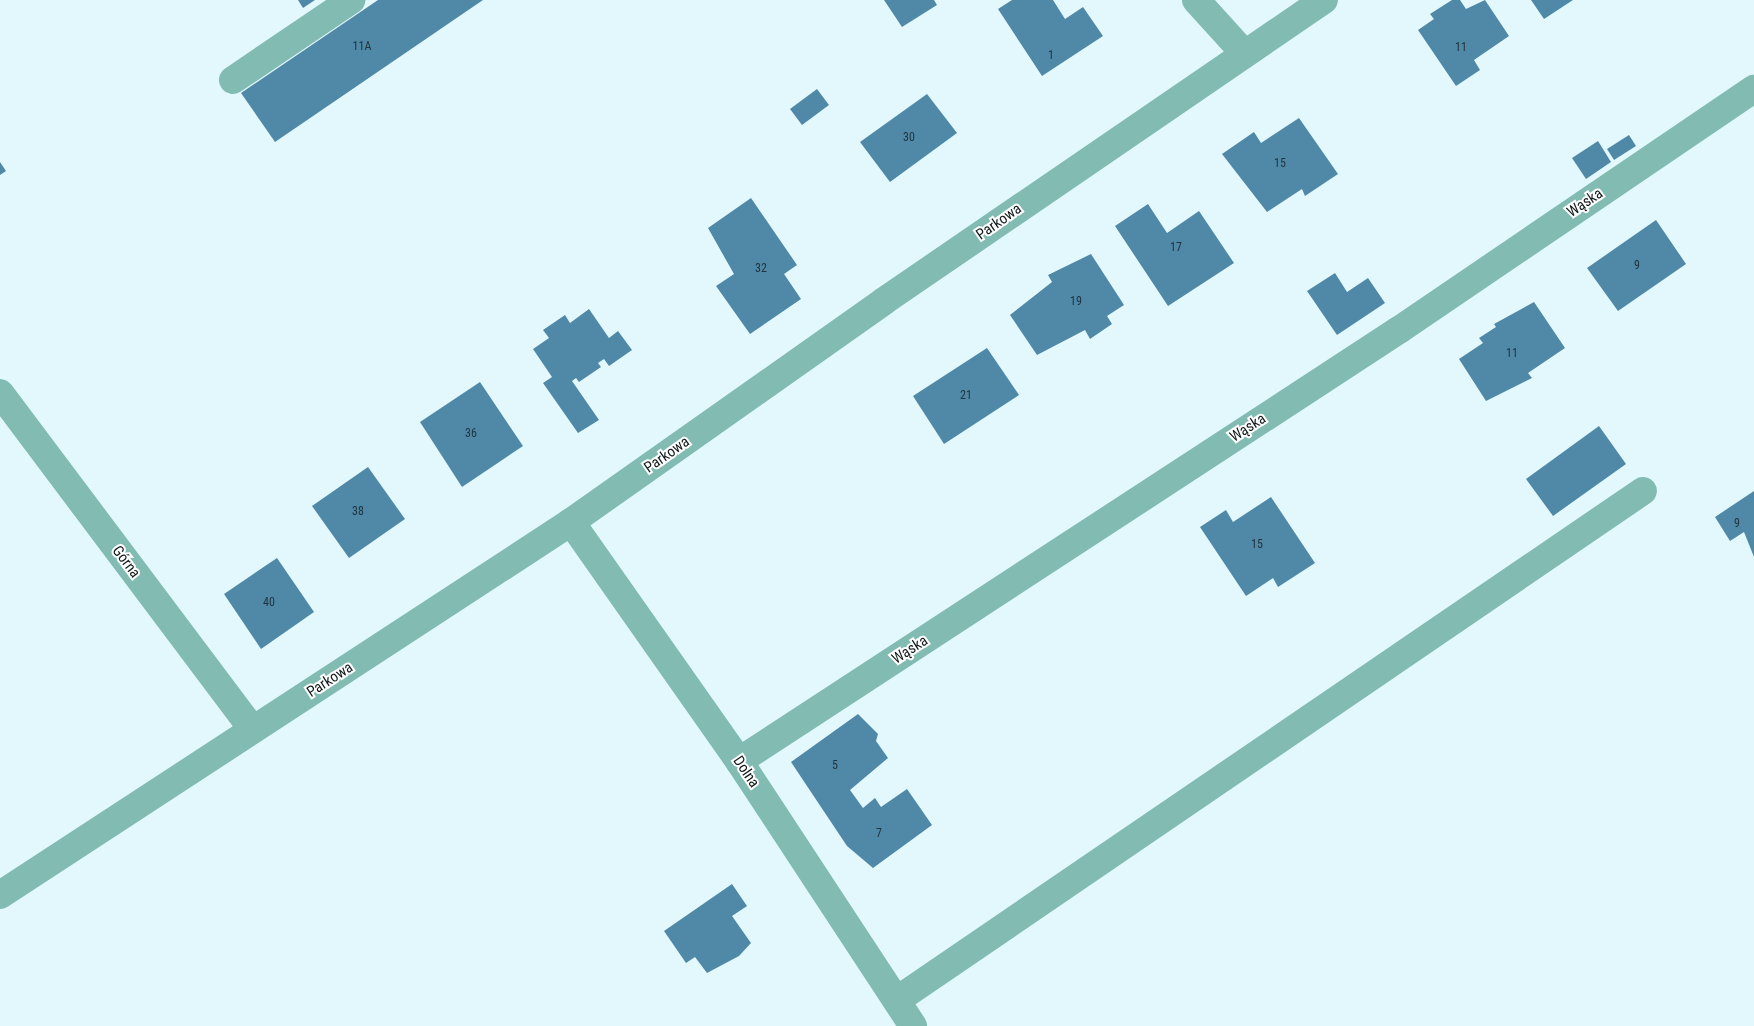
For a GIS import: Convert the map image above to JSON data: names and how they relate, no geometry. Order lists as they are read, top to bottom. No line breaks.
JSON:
{"streets":{"street":["Wąska","Parkowa","Górna","Dolna"]},"crossings":[["Wąska","Dolna"],["Parkowa","Górna"],["Parkowa","Dolna"]],"house_numbers":["11A","11","1","30","15","17","9","32","19","11","21","36","38","9","15","40","5","7"]}
